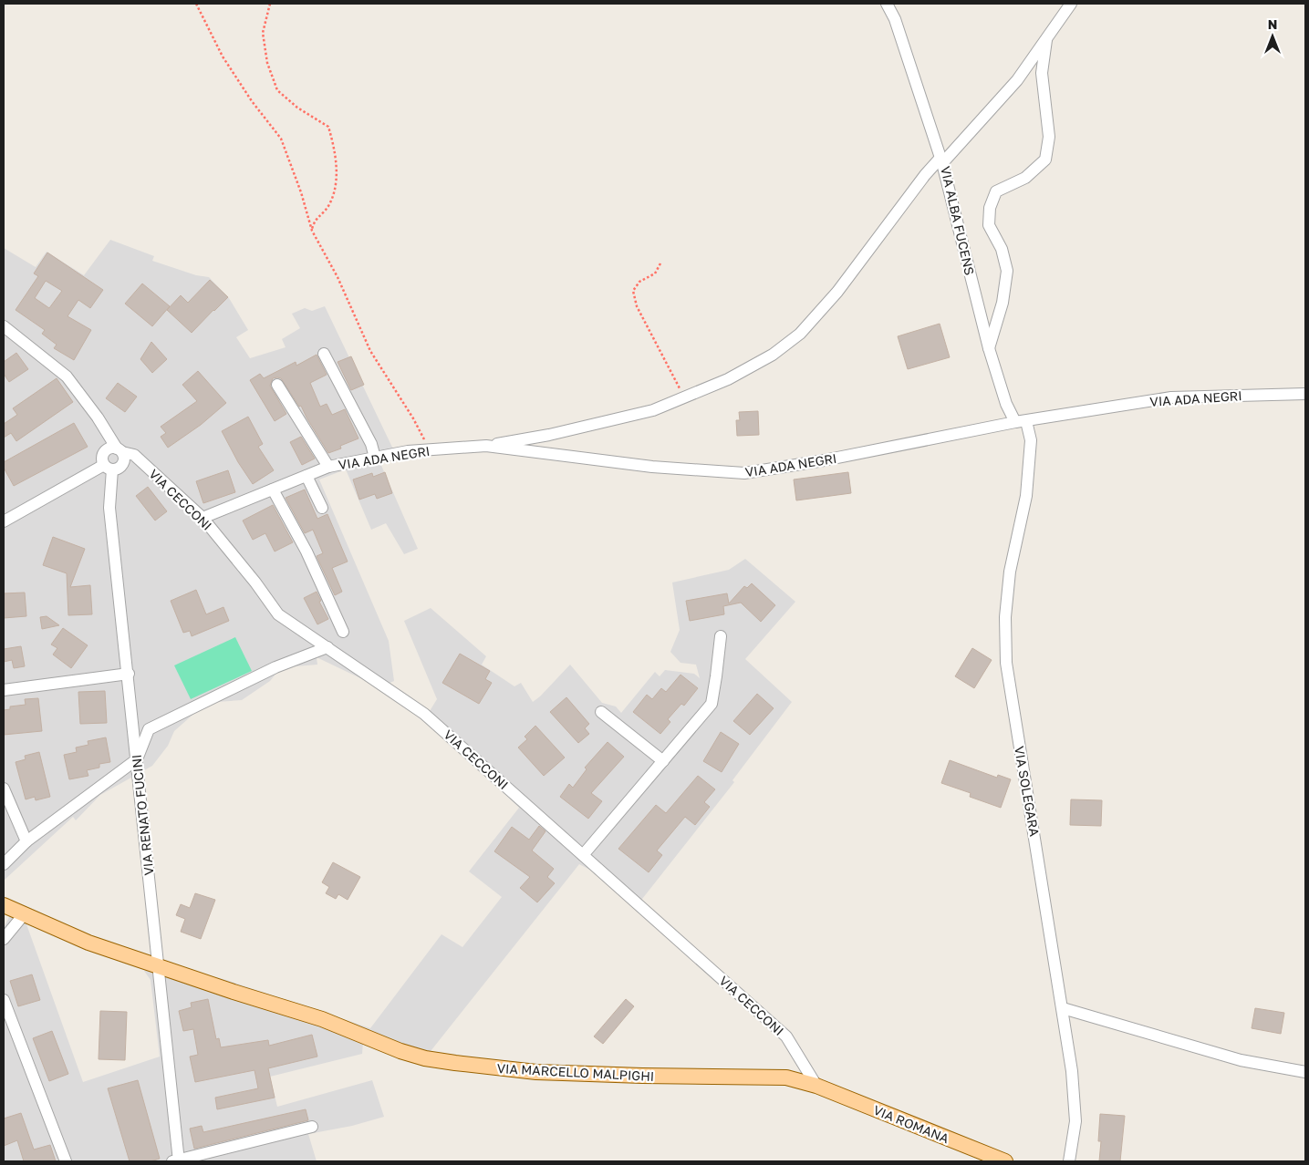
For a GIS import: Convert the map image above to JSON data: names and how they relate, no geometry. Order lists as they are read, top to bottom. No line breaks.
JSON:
{"streets":{"main road":["VIA MARCELLO MALPIGHI","VIA ROMANA"],"street":["VIA ALBA FUCENS","VIA ADA NEGRI","VIA CECCONI","VIA SOLEGARA","VIA RENATO FUCINI"]},"crossings":[["VIA ALBA FUCENS","VIA ADA NEGRI"],["VIA ALBA FUCENS","VIA SOLEGARA"],["VIA ADA NEGRI","VIA CECCONI"],["VIA ADA NEGRI","VIA SOLEGARA"],["VIA CECCONI","VIA RENATO FUCINI"],["VIA CECCONI","VIA MARCELLO MALPIGHI"],["VIA CECCONI","VIA ROMANA"],["VIA RENATO FUCINI","VIA MARCELLO MALPIGHI"],["VIA MARCELLO MALPIGHI","VIA ROMANA"]],"north":"top"}
